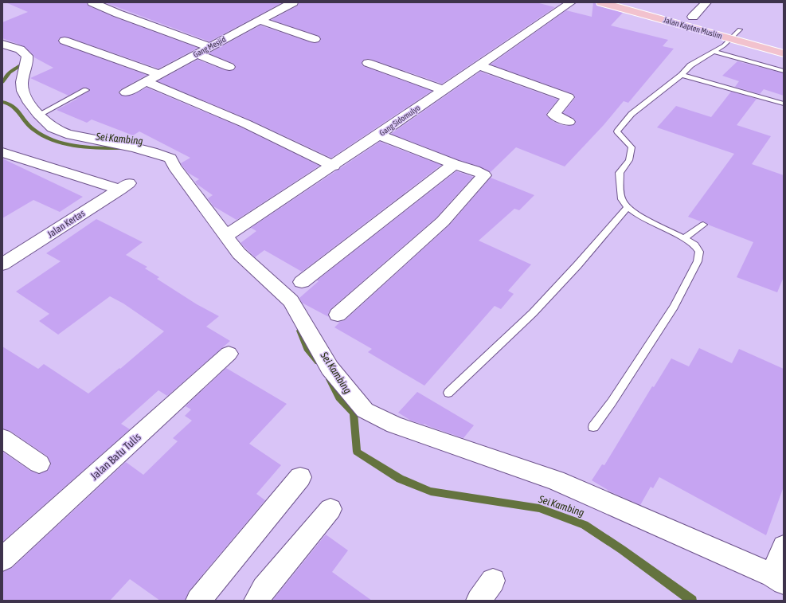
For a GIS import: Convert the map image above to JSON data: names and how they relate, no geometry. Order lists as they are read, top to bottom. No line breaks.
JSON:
{"streets":{"main road":["Jalan Kapten Muslim"],"street":["Gang Mesjid","Gang Sidomulyo","Jalan Kertas","Jalan Batu Tulis"]},"water":["Sei Kambing"]}
